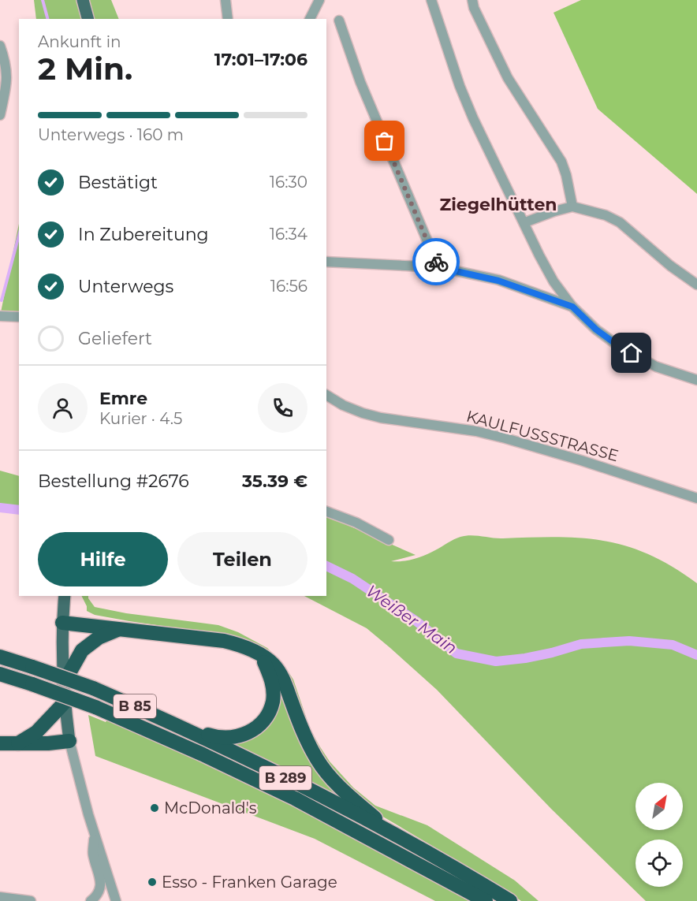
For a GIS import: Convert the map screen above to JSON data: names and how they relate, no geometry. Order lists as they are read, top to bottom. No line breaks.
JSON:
{"streets":{"highway":["B 85","B 289"],"street":["KAULFUSSSTRASSE"]},"crossings":[["B 85","B 289"]],"districts":["Ziegelhütten"],"water":["Weißer Main"],"places":["McDonald's","Esso - Franken Garage"],"north":"top right","page":{"heading":["2 Min.","Ankunft in","17:01–17:06"],"panel":["Emre","Kurier · 4.5","Bestellung #2676","35.39 €"],"bar":"Unterwegs · 160 m","list":[["Bestätigt","16:30"],["In Zubereitung","16:34"],["Unterwegs","16:56"],"Geliefert"],"buttons":["Hilfe","Teilen"]}}
